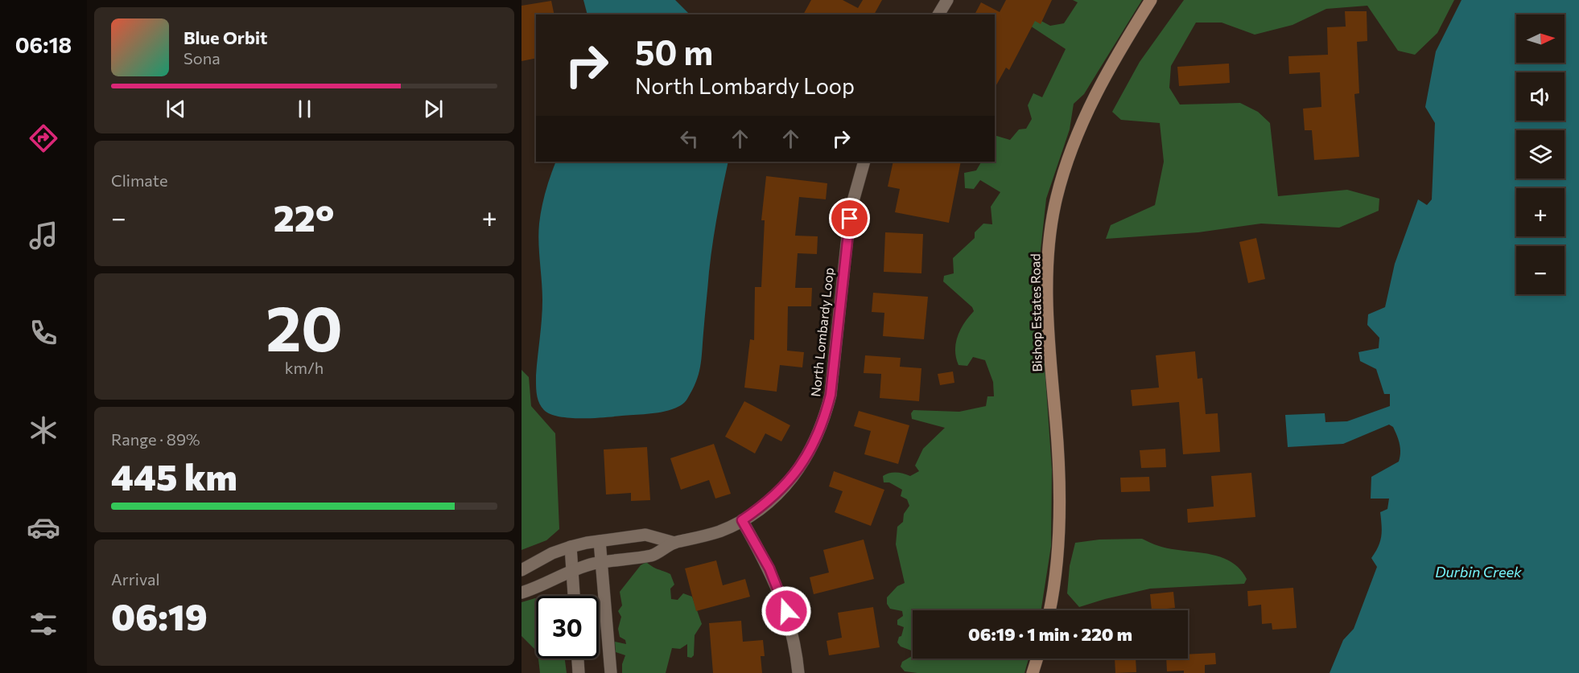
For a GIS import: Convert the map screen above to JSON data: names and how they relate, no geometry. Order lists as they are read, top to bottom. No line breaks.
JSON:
{"streets":{"street":["Bishop Estates Road","North Lombardy Loop"]},"water":["Durbin Creek"],"north":"right","page":{"tabs":"06:18","map_buttons":["+","−"],"turn":["50 m","North Lombardy Loop"],"song":["Blue Orbit","Sona"],"tile":["Climate",["20","km/h"],["Range · 89%","445 km"],["Arrival","06:19"]],"heat":["−","22°","+"],"limit":"30","trip":"06:19 · 1 min · 220 m"}}
